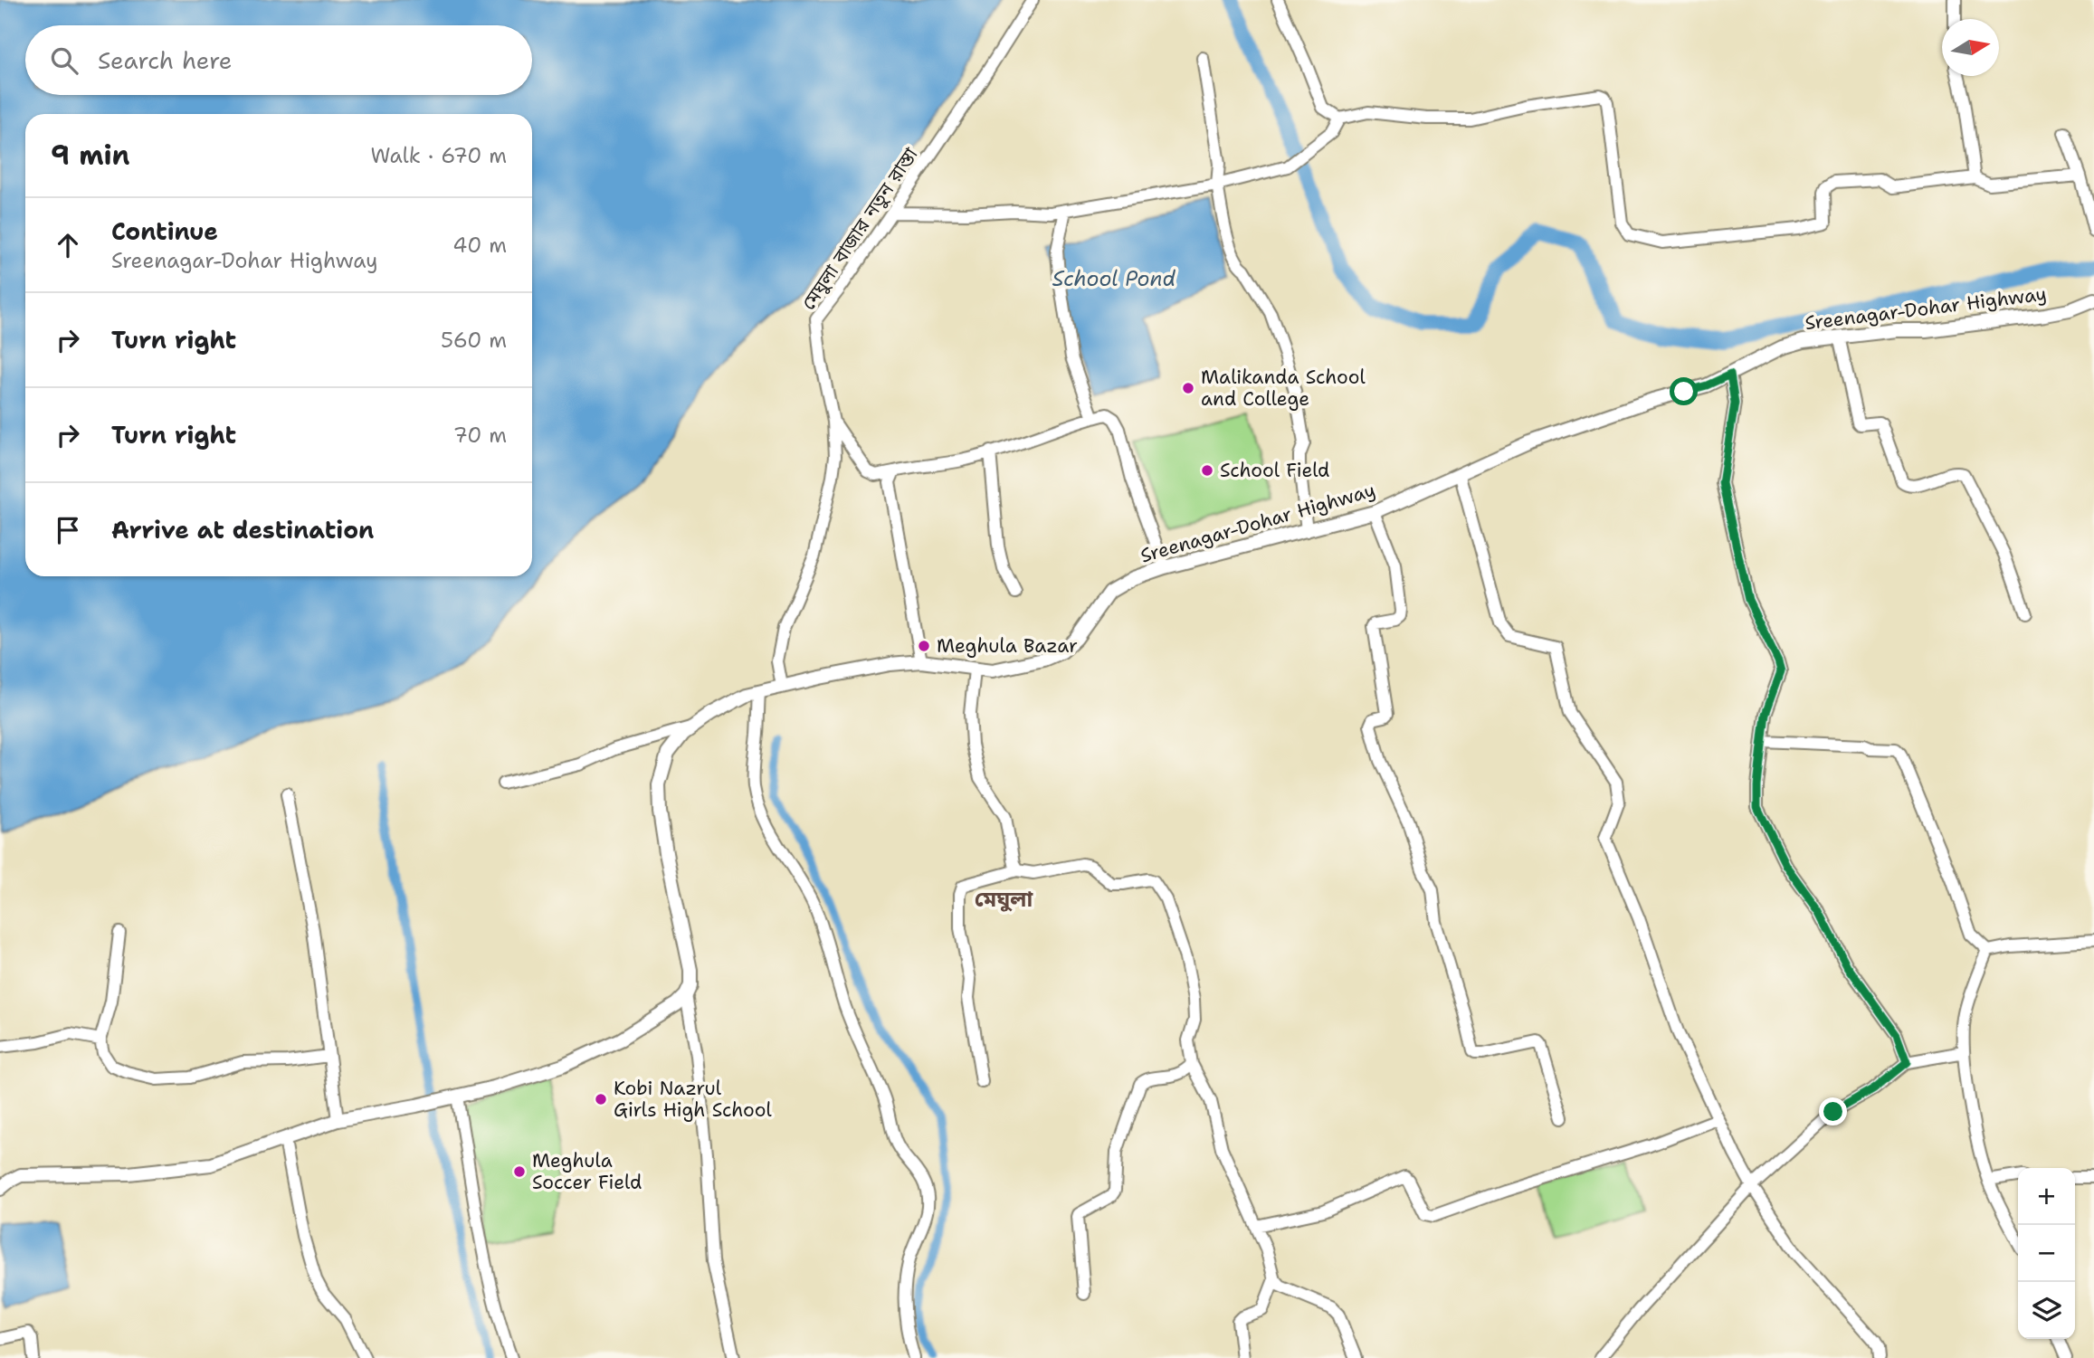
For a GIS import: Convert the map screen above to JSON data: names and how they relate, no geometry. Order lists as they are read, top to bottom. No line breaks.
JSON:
{"streets":{"main road":["Sreenagar-Dohar Highway"],"street":["মেঘুলা বাজার নতুন রাস্তা"]},"crossings":[["মেঘুলা বাজার নতুন রাস্তা","Sreenagar-Dohar Highway"]],"districts":["মেঘুলা"],"water":["School Pond"],"places":["Malikanda School and College","School Field","Meghula Bazar","Kobi Nazrul Girls High School","Meghula Soccer Field"],"north":"right","page":{"search":"Search here","heading":["9 min","Walk · 670 m"],"list":[["Continue","Sreenagar-Dohar Highway","40 m"],["Turn right","560 m"],["Turn right","70 m"],"Arrive at destination"],"map_buttons":["+","−"]}}
